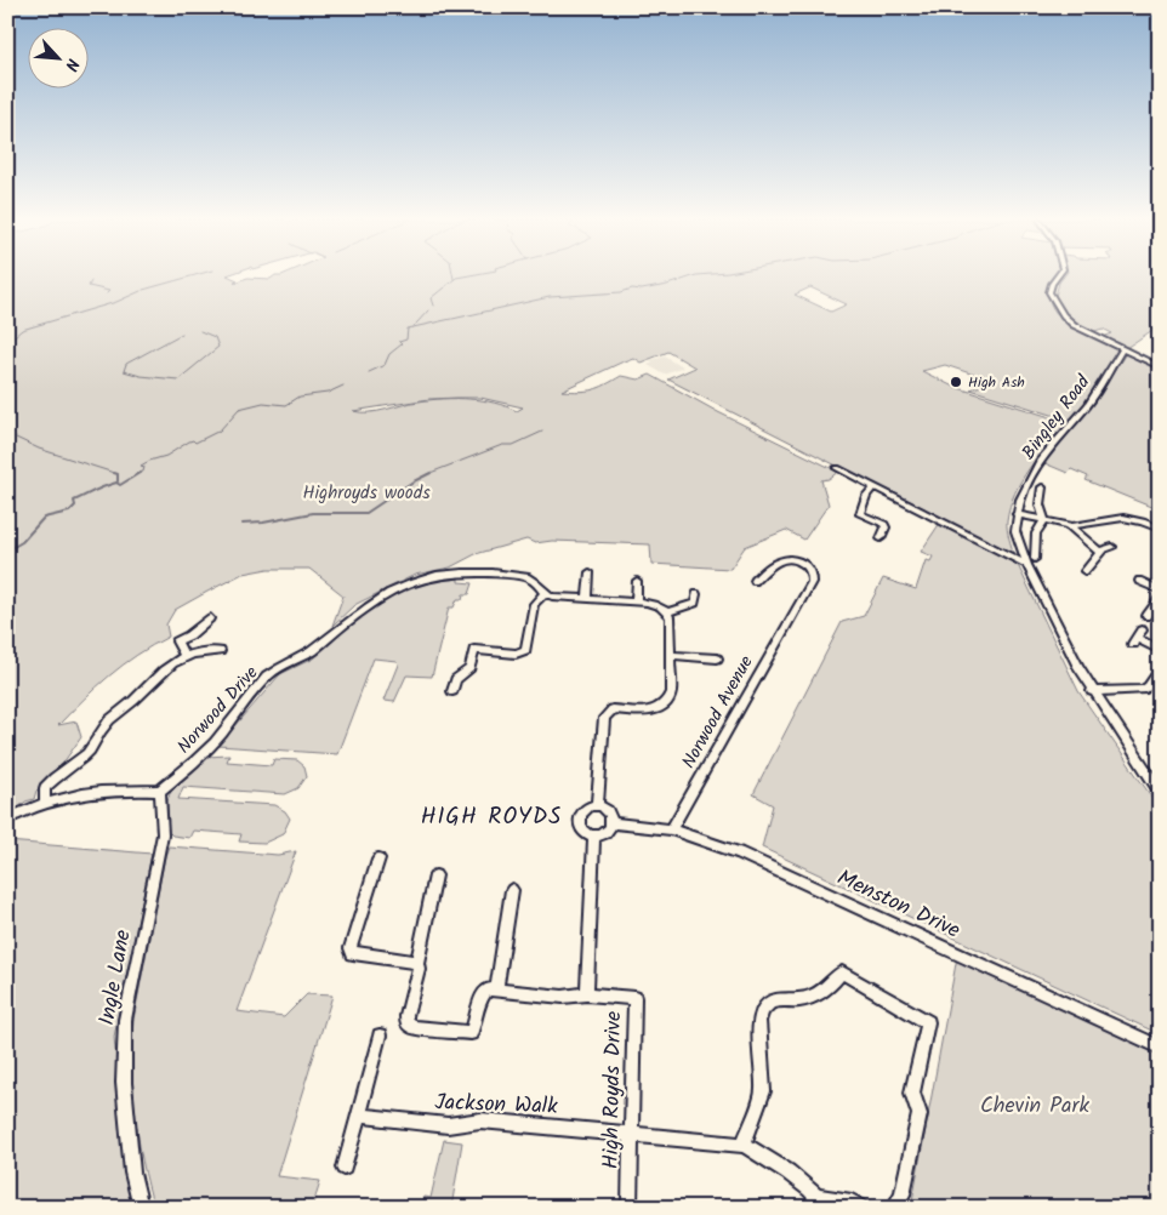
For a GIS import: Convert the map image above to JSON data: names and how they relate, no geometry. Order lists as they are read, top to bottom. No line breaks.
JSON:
{"streets":{"street":["Bingley Road","Norwood Drive","Norwood Avenue","Menston Drive","Ingle Lane","High Royds Drive","Jackson Walk"]},"crossings":[["Norwood Drive","Ingle Lane"],["Norwood Avenue","Menston Drive"],["Menston Drive","High Royds Drive"],["High Royds Drive","Jackson Walk"]],"districts":["HIGH ROYDS"],"parks":["Highroyds woods","Chevin Park"],"places":["High Ash"],"north":"bottom right"}
